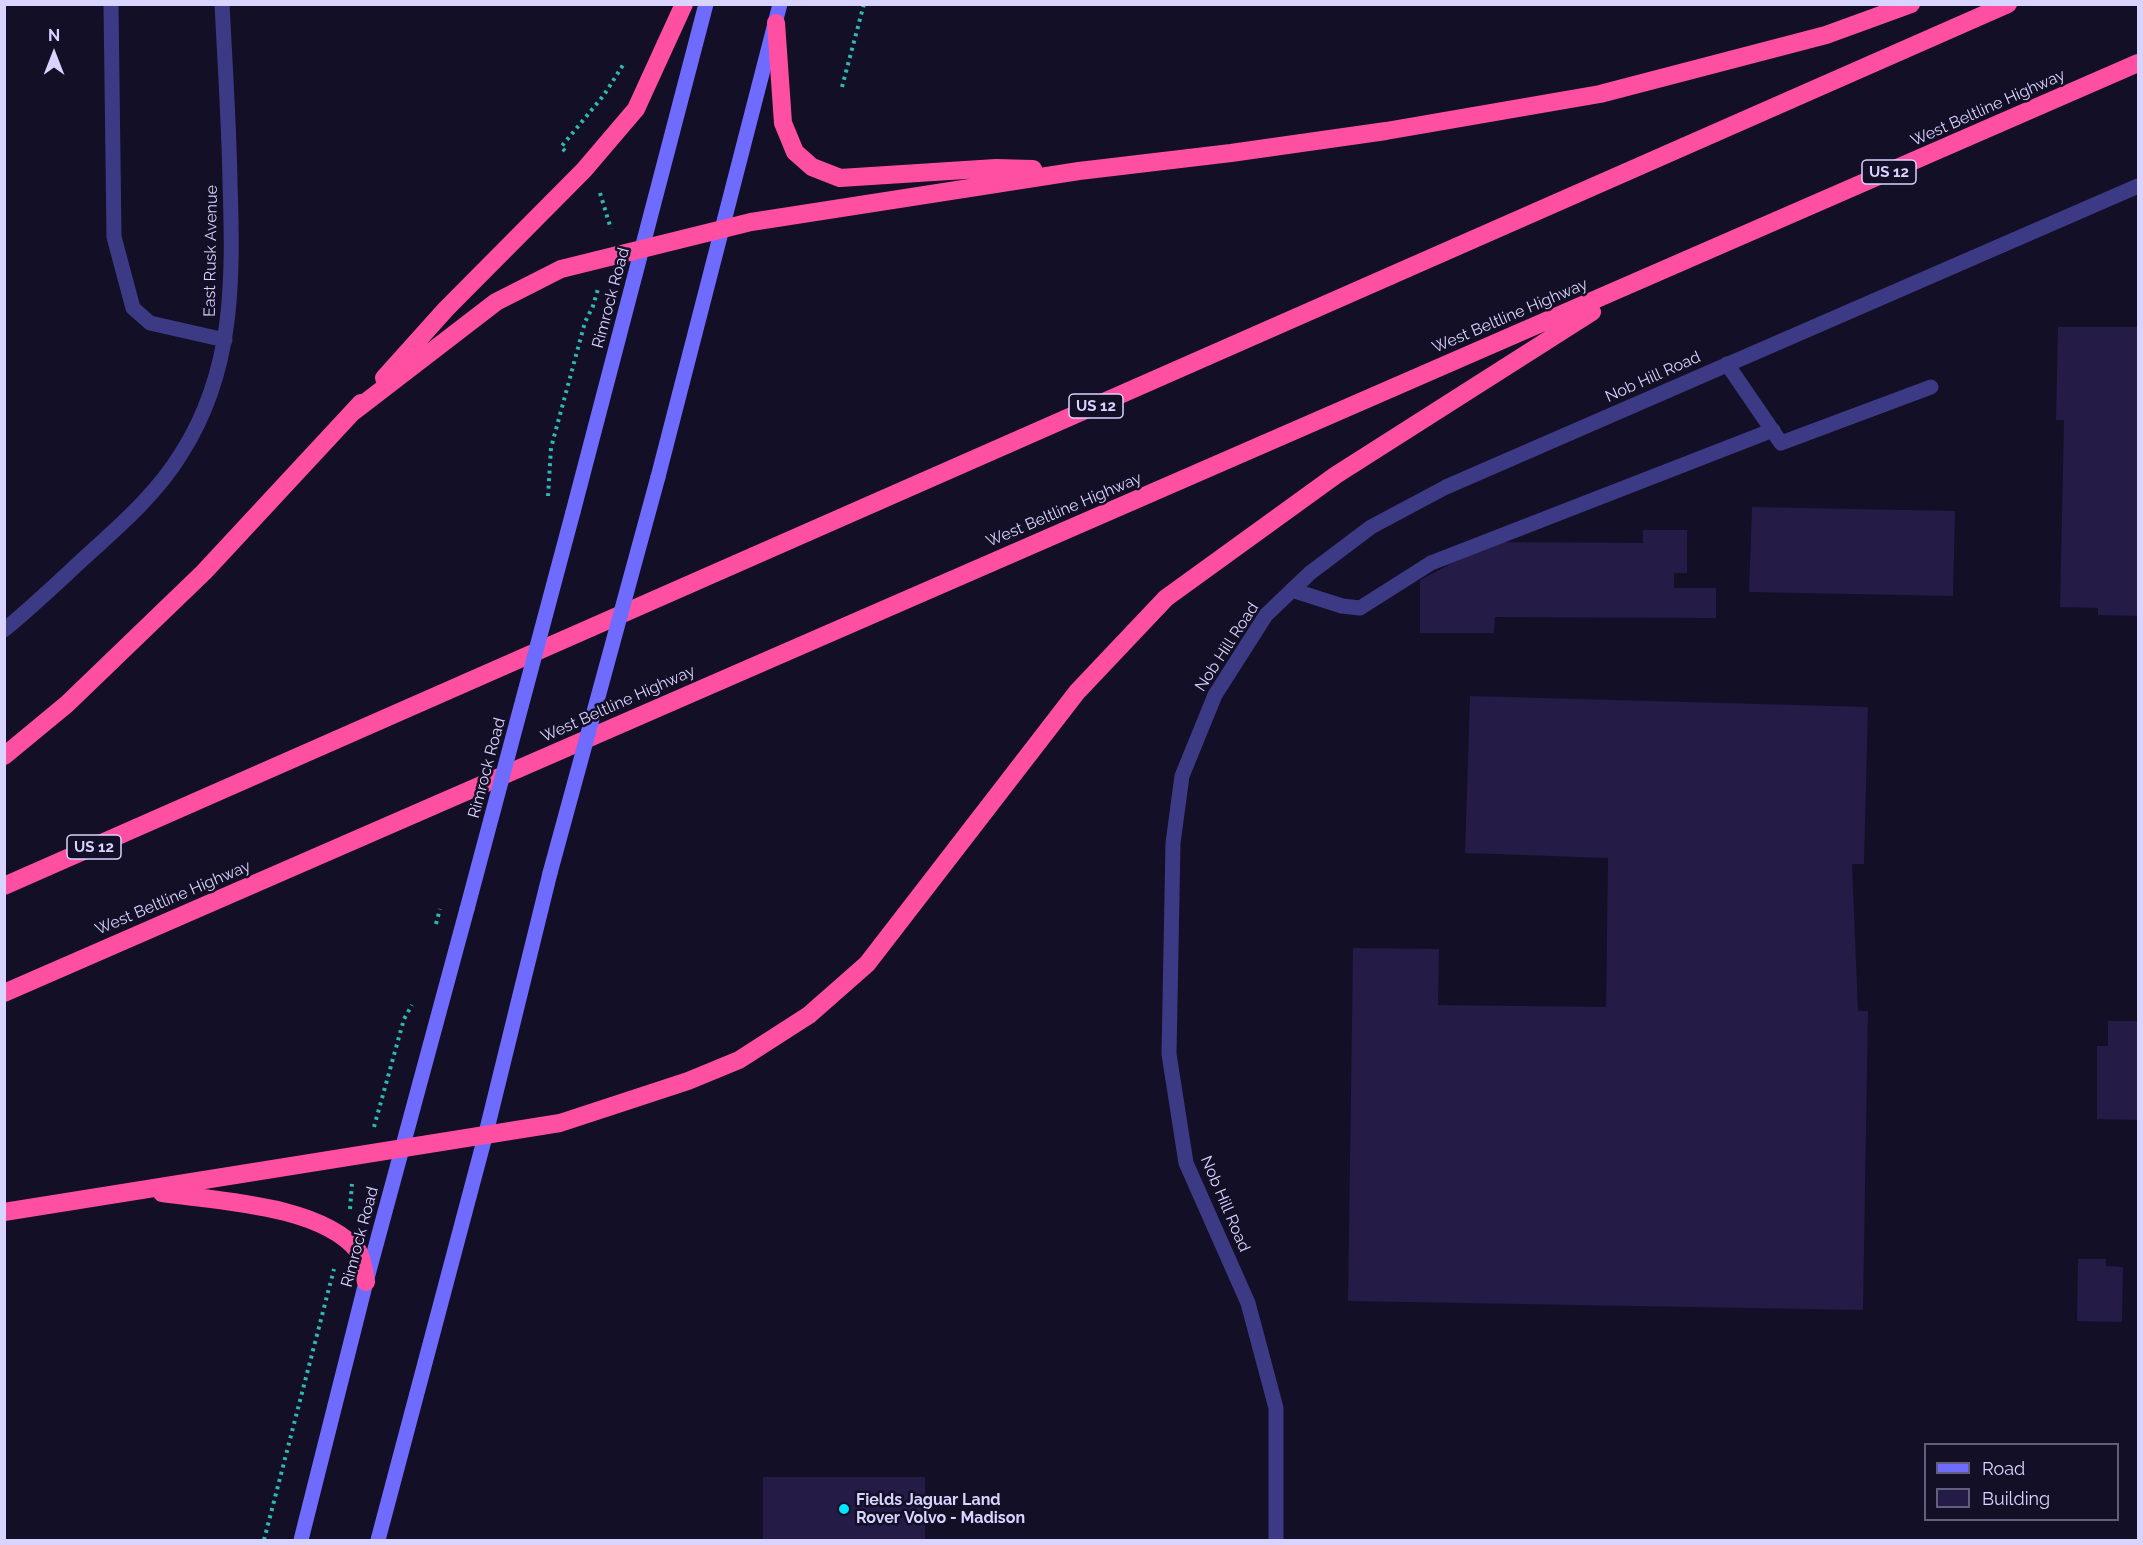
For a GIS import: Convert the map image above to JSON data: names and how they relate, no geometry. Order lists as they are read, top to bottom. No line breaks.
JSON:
{"streets":{"highway":["West Beltline Highway","US 12"],"main road":["Rimrock Road"],"street":["East Rusk Avenue","Nob Hill Road"]},"places":["Fields Jaguar Land Rover Volvo - Madison"],"legend":["Road","Building"],"north":"top"}
